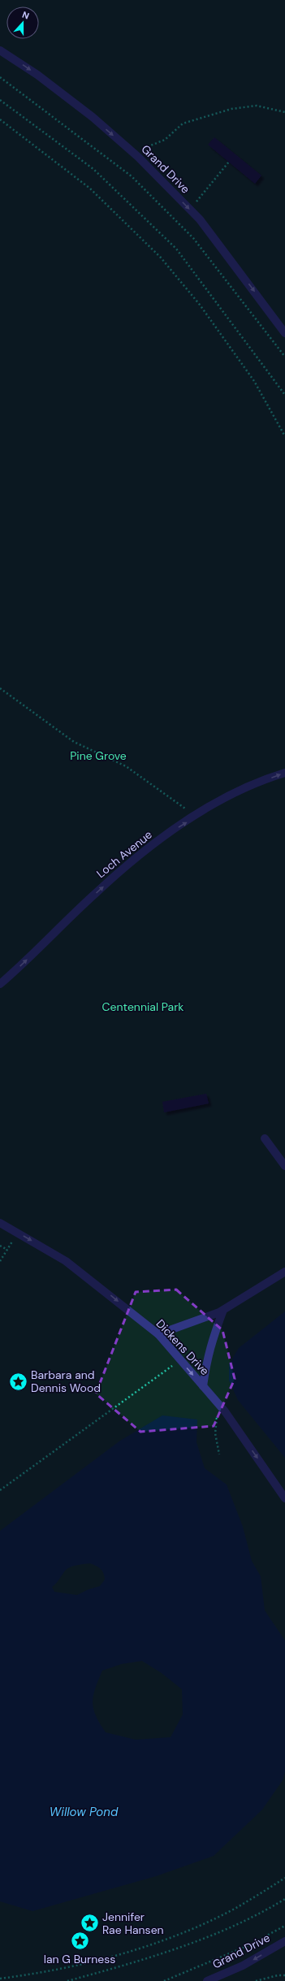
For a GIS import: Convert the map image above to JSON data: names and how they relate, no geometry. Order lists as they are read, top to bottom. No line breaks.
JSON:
{"streets":{"street":["Grand Drive","Loch Avenue","Dickens Drive"]},"one_way":["Loch Avenue","Dickens Drive"],"water":["Willow Pond"],"parks":["Pine Grove","Centennial Park"],"places":{"place":["Barbara and Dennis Wood","Jennifer Rae Hansen","Ian G Burness"]},"north":"top"}
